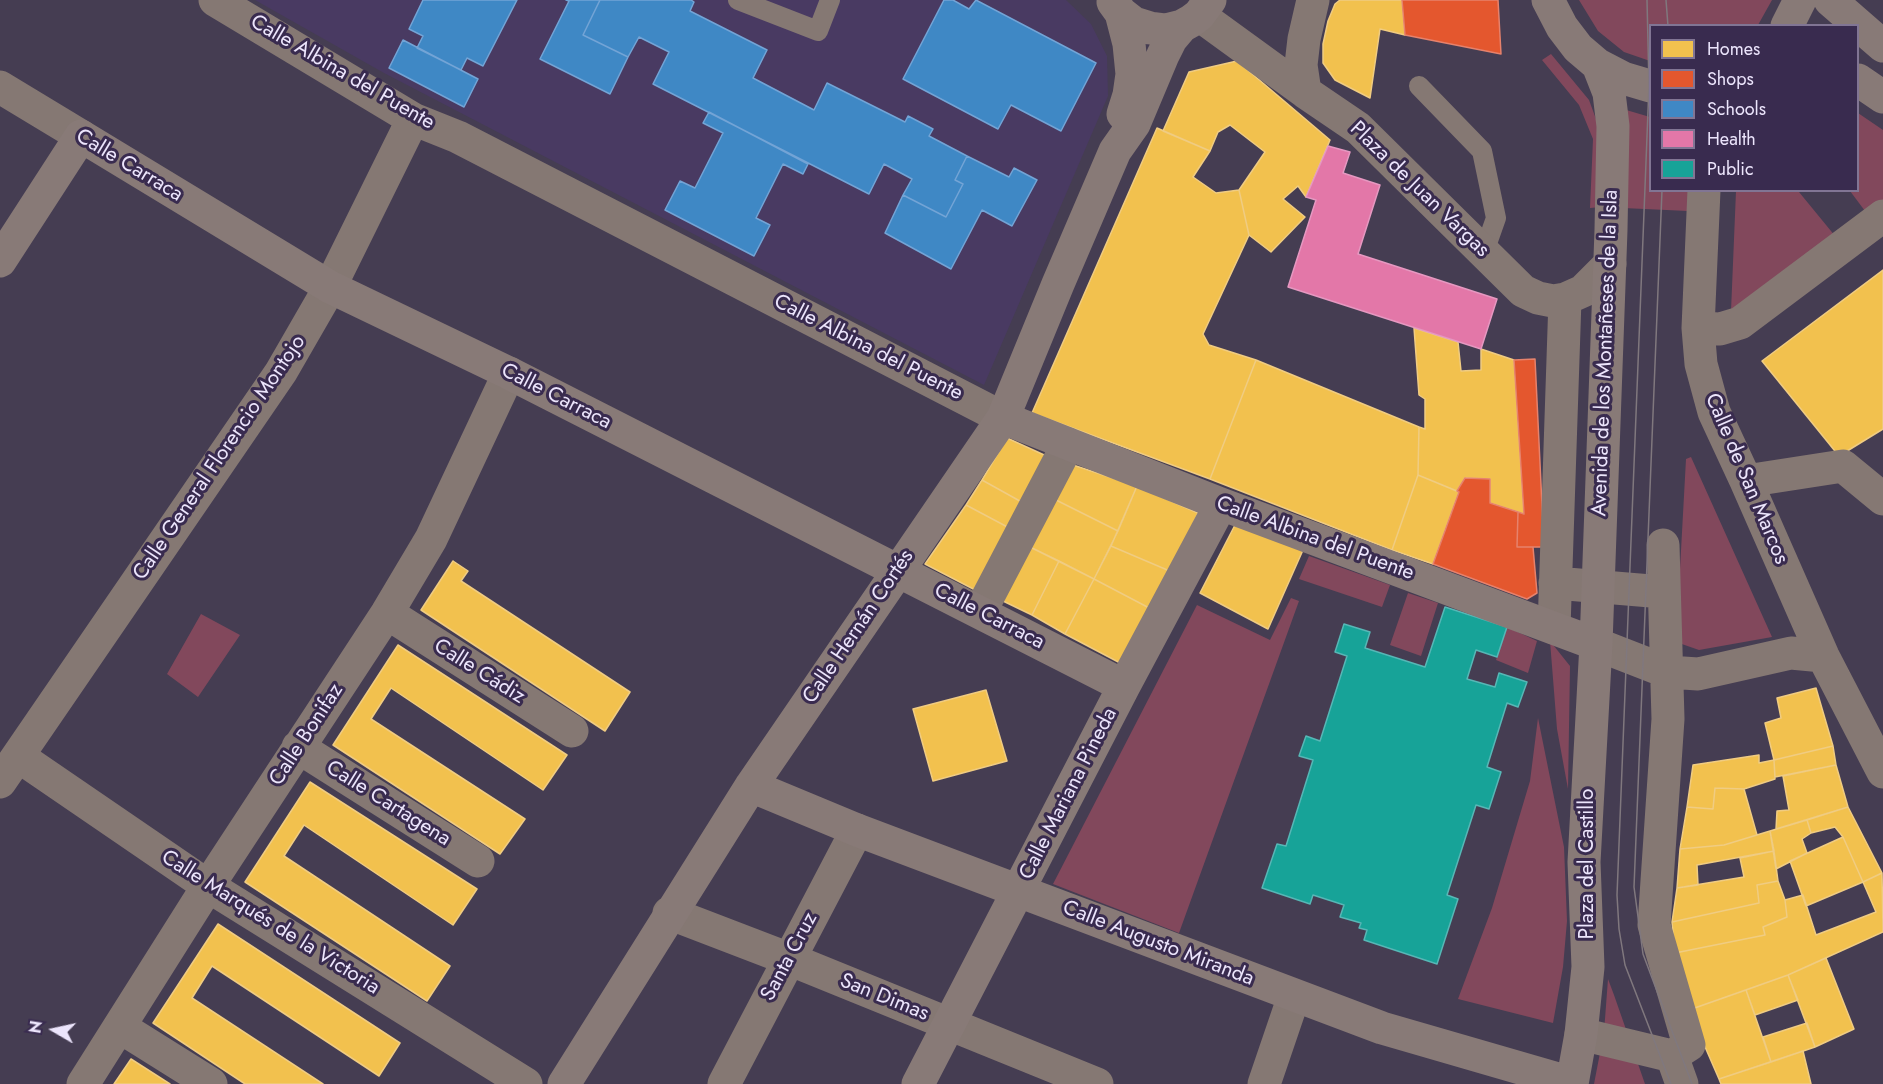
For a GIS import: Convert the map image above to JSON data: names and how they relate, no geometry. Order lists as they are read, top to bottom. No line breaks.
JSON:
{"streets":{"street":["Calle Albina del Puente","Calle Carraca","Plaza de Juan Vargas","Avenida de los Montañeses de la Isla","Calle General Florencio Montojo","Calle de San Marcos","Calle Hernán Cortés","Calle Cádiz","Calle Bonifaz","Calle Mariana Pineda","Calle Cartagena","Plaza del Castillo","Calle Marqués de la Victoria","Calle Augusto Miranda","Santa Cruz","San Dimas"]},"crossings":[["Calle Albina del Puente","Avenida de los Montañeses de la Isla"],["Calle Albina del Puente","Calle General Florencio Montojo"],["Calle Albina del Puente","Calle Hernán Cortés"],["Calle Albina del Puente","Calle Mariana Pineda"],["Calle Carraca","Calle General Florencio Montojo"],["Calle Carraca","Calle Hernán Cortés"],["Calle Carraca","Calle Bonifaz"],["Calle Carraca","Calle Mariana Pineda"],["Plaza de Juan Vargas","Avenida de los Montañeses de la Isla"],["Avenida de los Montañeses de la Isla","Plaza del Castillo"],["Calle General Florencio Montojo","Calle Marqués de la Victoria"],["Calle Hernán Cortés","Calle Augusto Miranda"],["Calle Hernán Cortés","San Dimas"],["Calle Cádiz","Calle Bonifaz"],["Calle Bonifaz","Calle Cartagena"],["Calle Bonifaz","Calle Marqués de la Victoria"],["Calle Mariana Pineda","Calle Augusto Miranda"],["Calle Mariana Pineda","San Dimas"],["Plaza del Castillo","Calle Augusto Miranda"],["Calle Augusto Miranda","Santa Cruz"],["Santa Cruz","San Dimas"]],"legend":["Homes","Shops","Schools","Health","Public"],"north":"left"}
